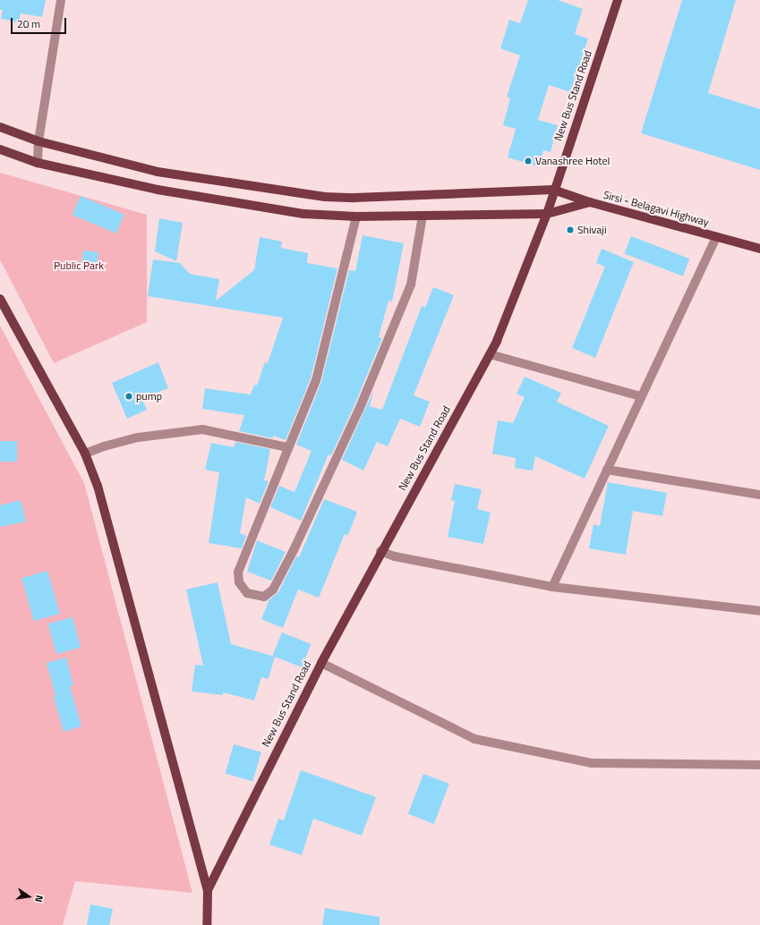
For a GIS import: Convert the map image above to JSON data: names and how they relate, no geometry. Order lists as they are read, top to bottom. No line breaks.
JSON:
{"streets":{"main road":["New Bus Stand Road","Sirsi - Belagavi Highway"]},"crossings":[["New Bus Stand Road","Sirsi - Belagavi Highway"]],"parks":["Public Park"],"places":["Vanashree Hotel","Shivaji","pump"],"scale_bar":"20 m","north":"right"}
